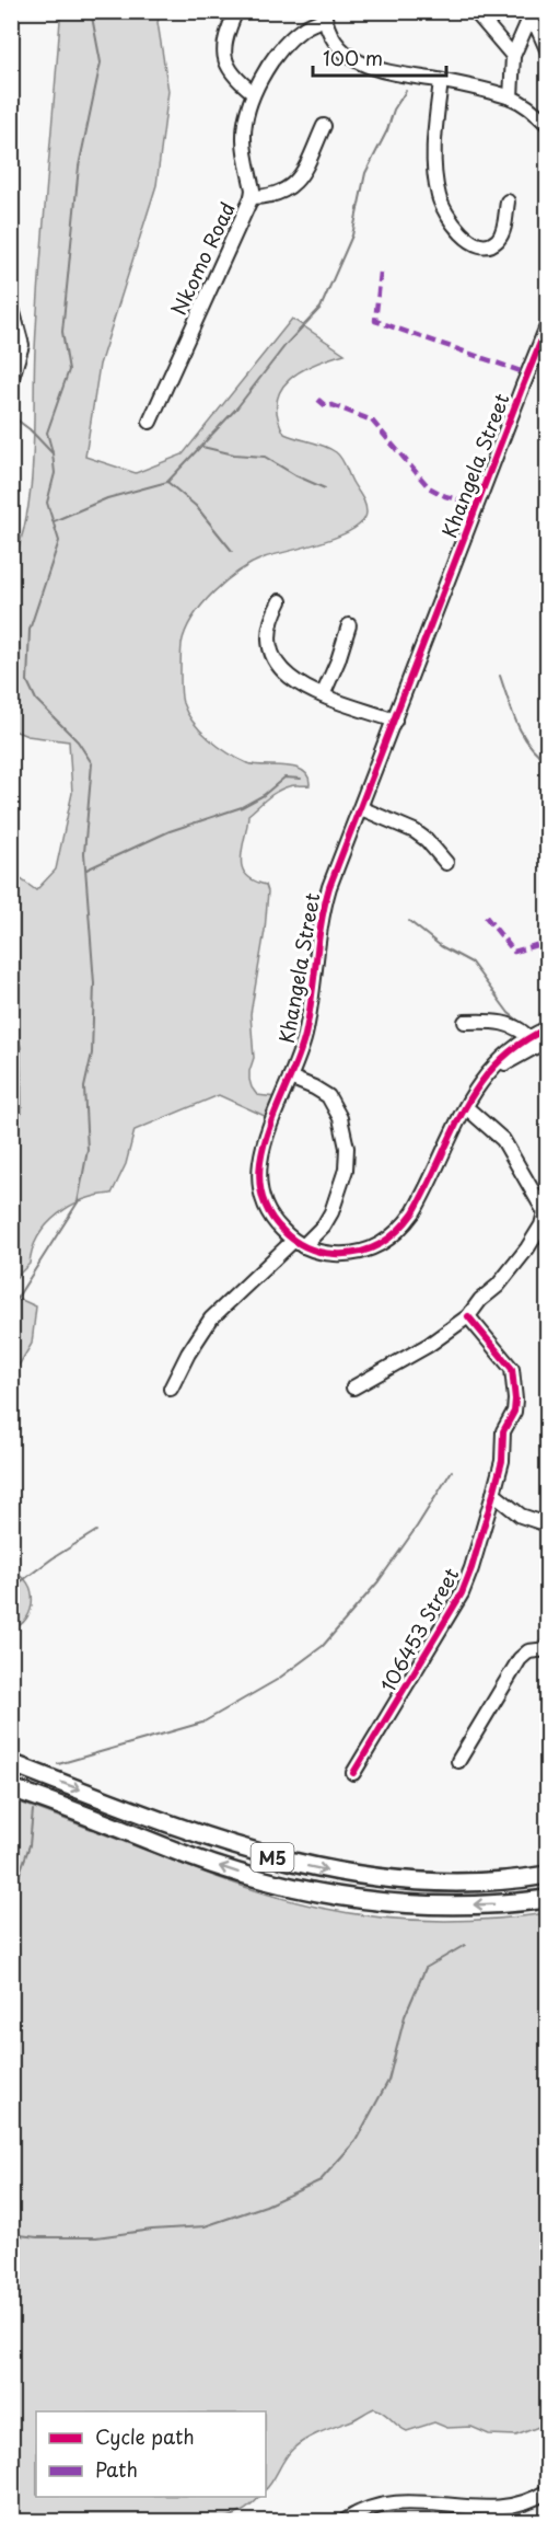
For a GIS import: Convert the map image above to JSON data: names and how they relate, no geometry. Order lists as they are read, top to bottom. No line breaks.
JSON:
{"streets":{"main road":["M5"],"street":["Nkomo Road","Khangela Street","106453 Street"]},"legend":["Cycle path","Path"],"scale_bar":"100 m"}
